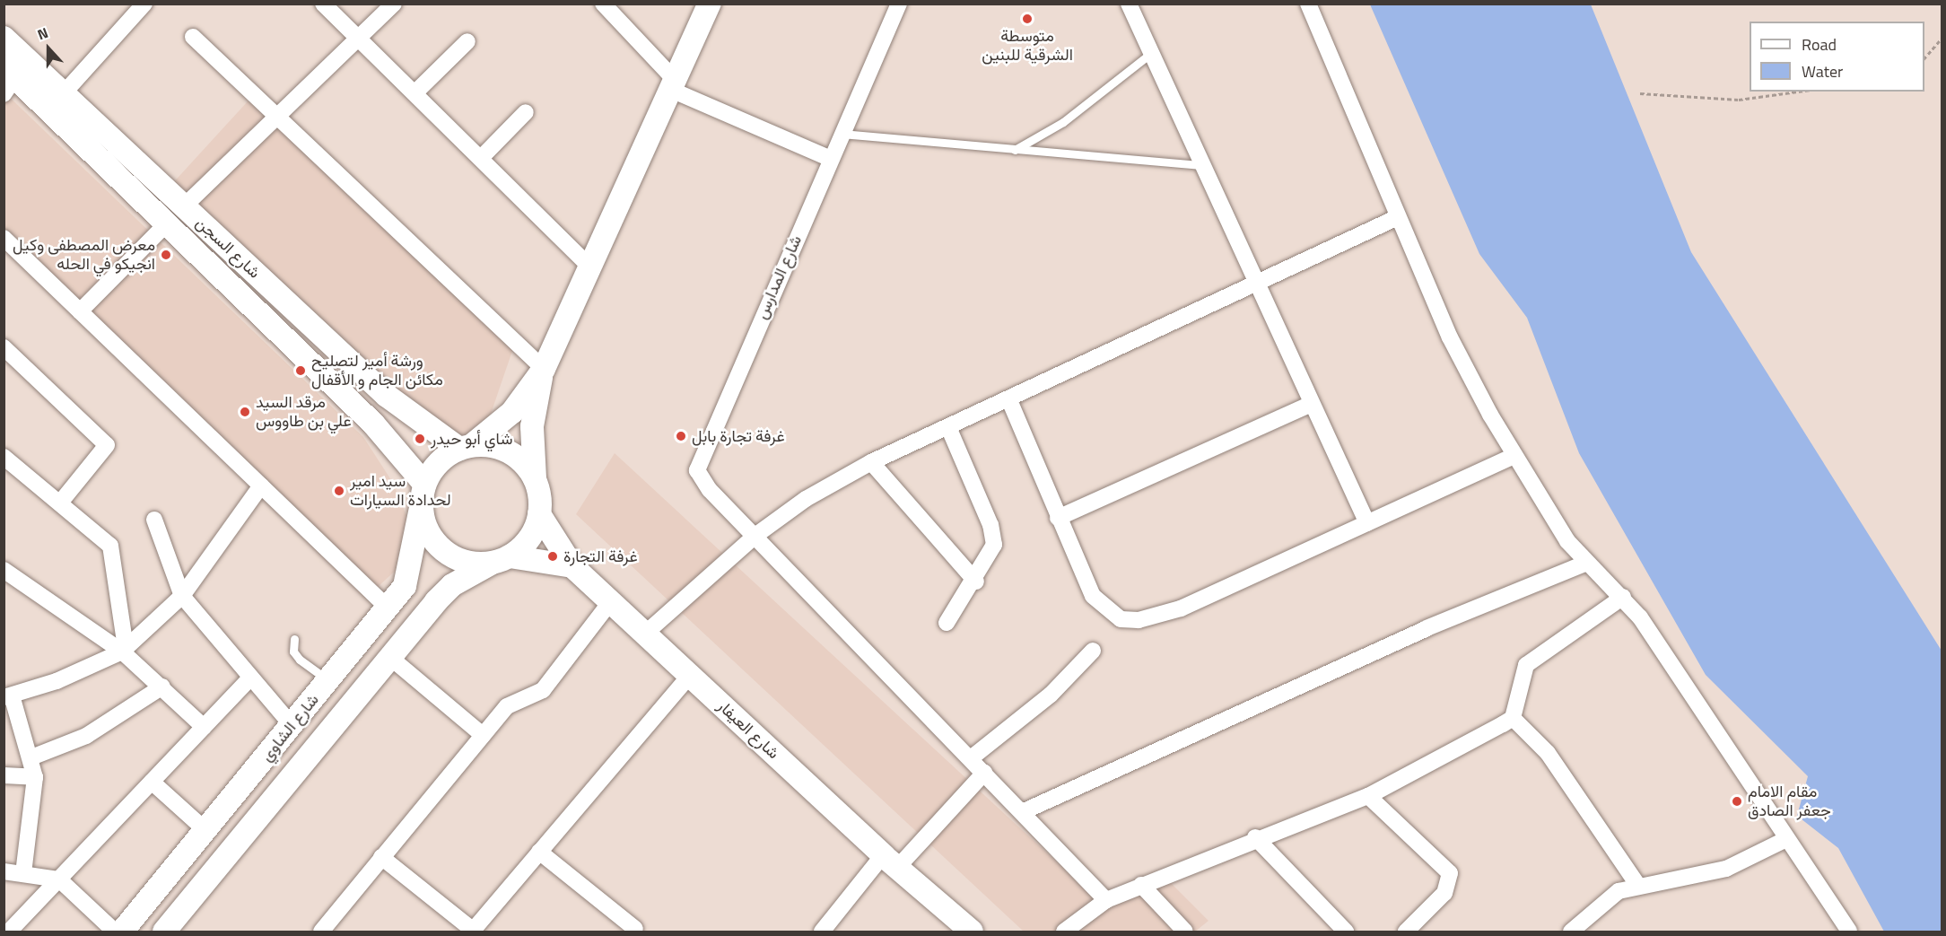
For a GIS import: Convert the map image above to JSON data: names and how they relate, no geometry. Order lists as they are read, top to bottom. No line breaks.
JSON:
{"streets":{"main road":["شارع السجن","شارع الشاوي","شارع العيفار"],"street":["شارع المدارس"]},"crossings":[["شارع السجن","شارع الشاوي"],["شارع السجن","شارع العيفار"],["شارع الشاوي","شارع العيفار"]],"places":["متوسطة الشرقية للبنين","معرض المصطفى وكيل انجيكو في الحله","ورشة أمير لتصليح مكائن الجام و الأقفال","مرقد السيد علي بن طاووس","غرفة تجارة بابل","شاي أبو حيدر","سيد امير لحدادة السيارات","غرفة التجارة","مقام الامام جعفر الصادق"],"legend":["Road","Water"],"north":"top"}
